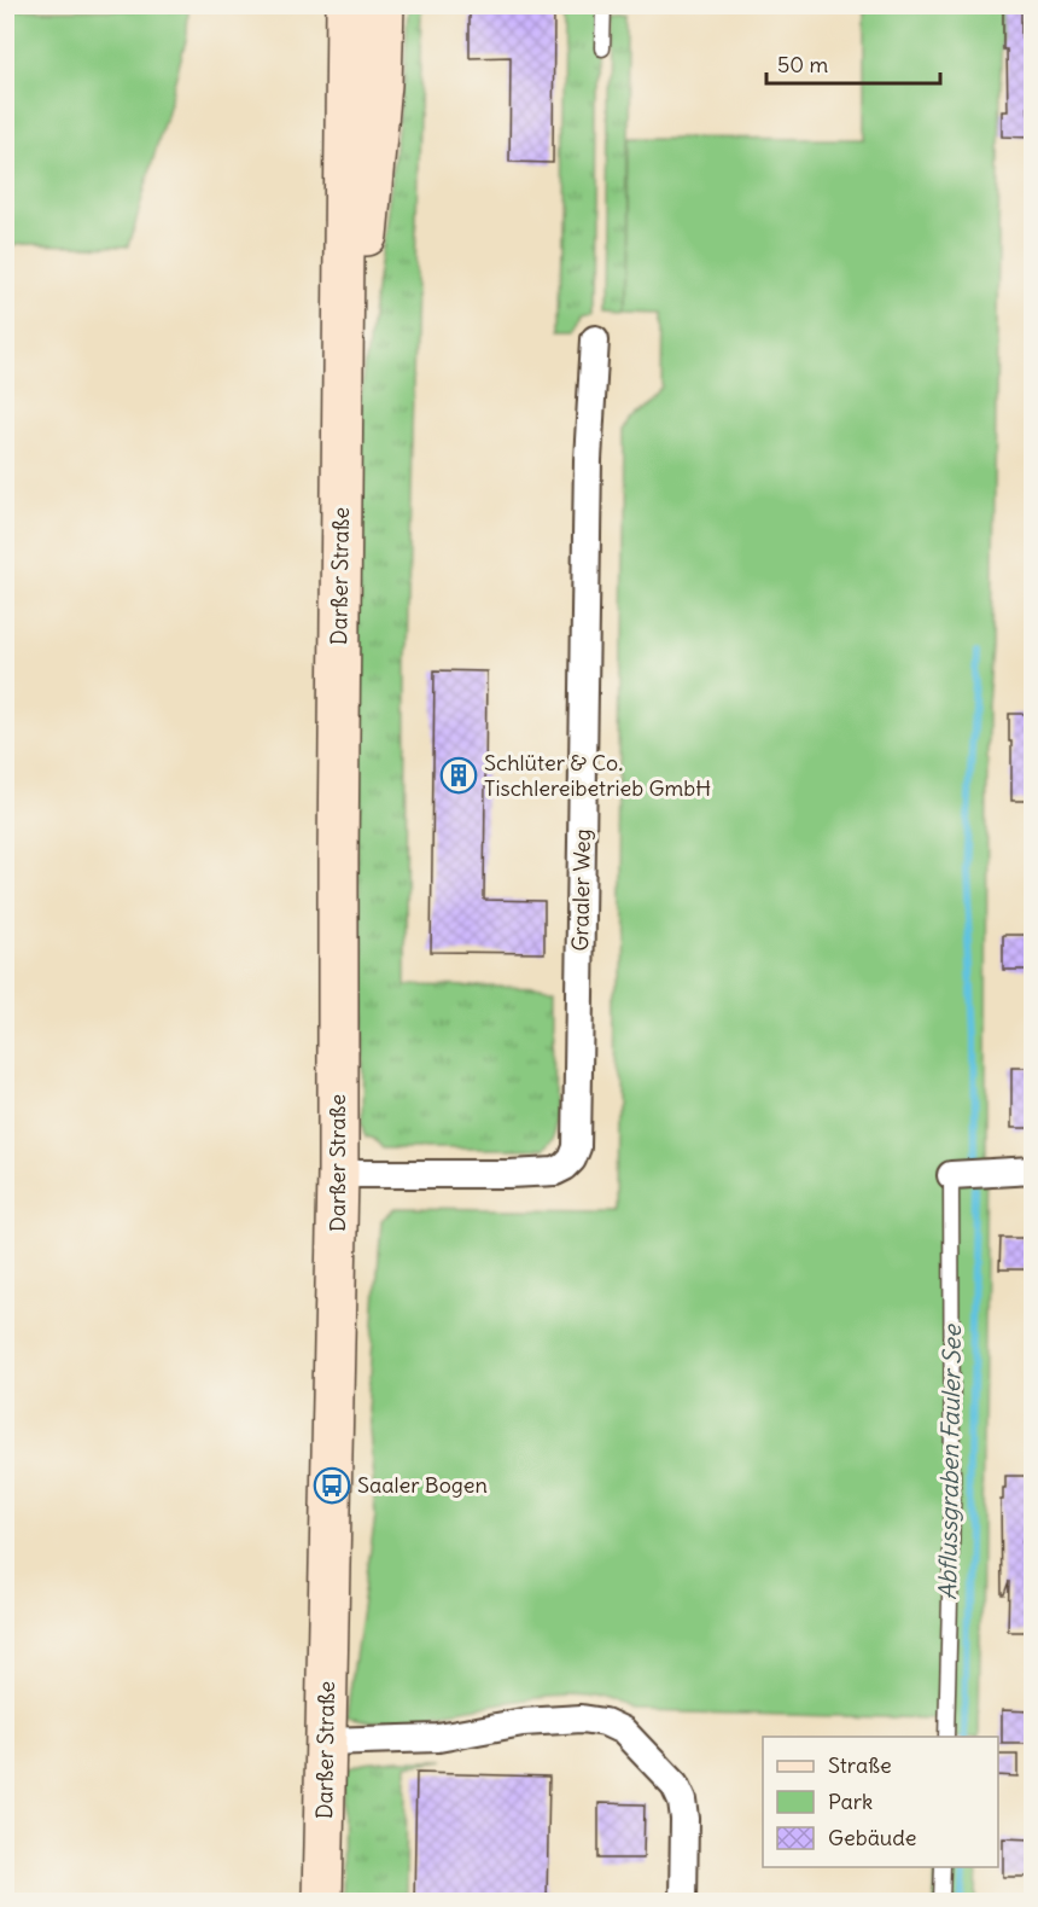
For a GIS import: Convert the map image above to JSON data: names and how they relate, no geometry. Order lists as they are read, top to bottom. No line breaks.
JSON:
{"streets":{"main road":["Darßer Straße"],"street":["Graaler Weg"]},"crossings":[["Darßer Straße","Graaler Weg"]],"water":["Abflussgraben Fauler See"],"places":{"building":["Schlüter & Co. Tischlereibetrieb GmbH"],"bus stop":["Saaler Bogen"]},"legend":["Straße","Park","Gebäude"],"scale_bar":"50 m"}
